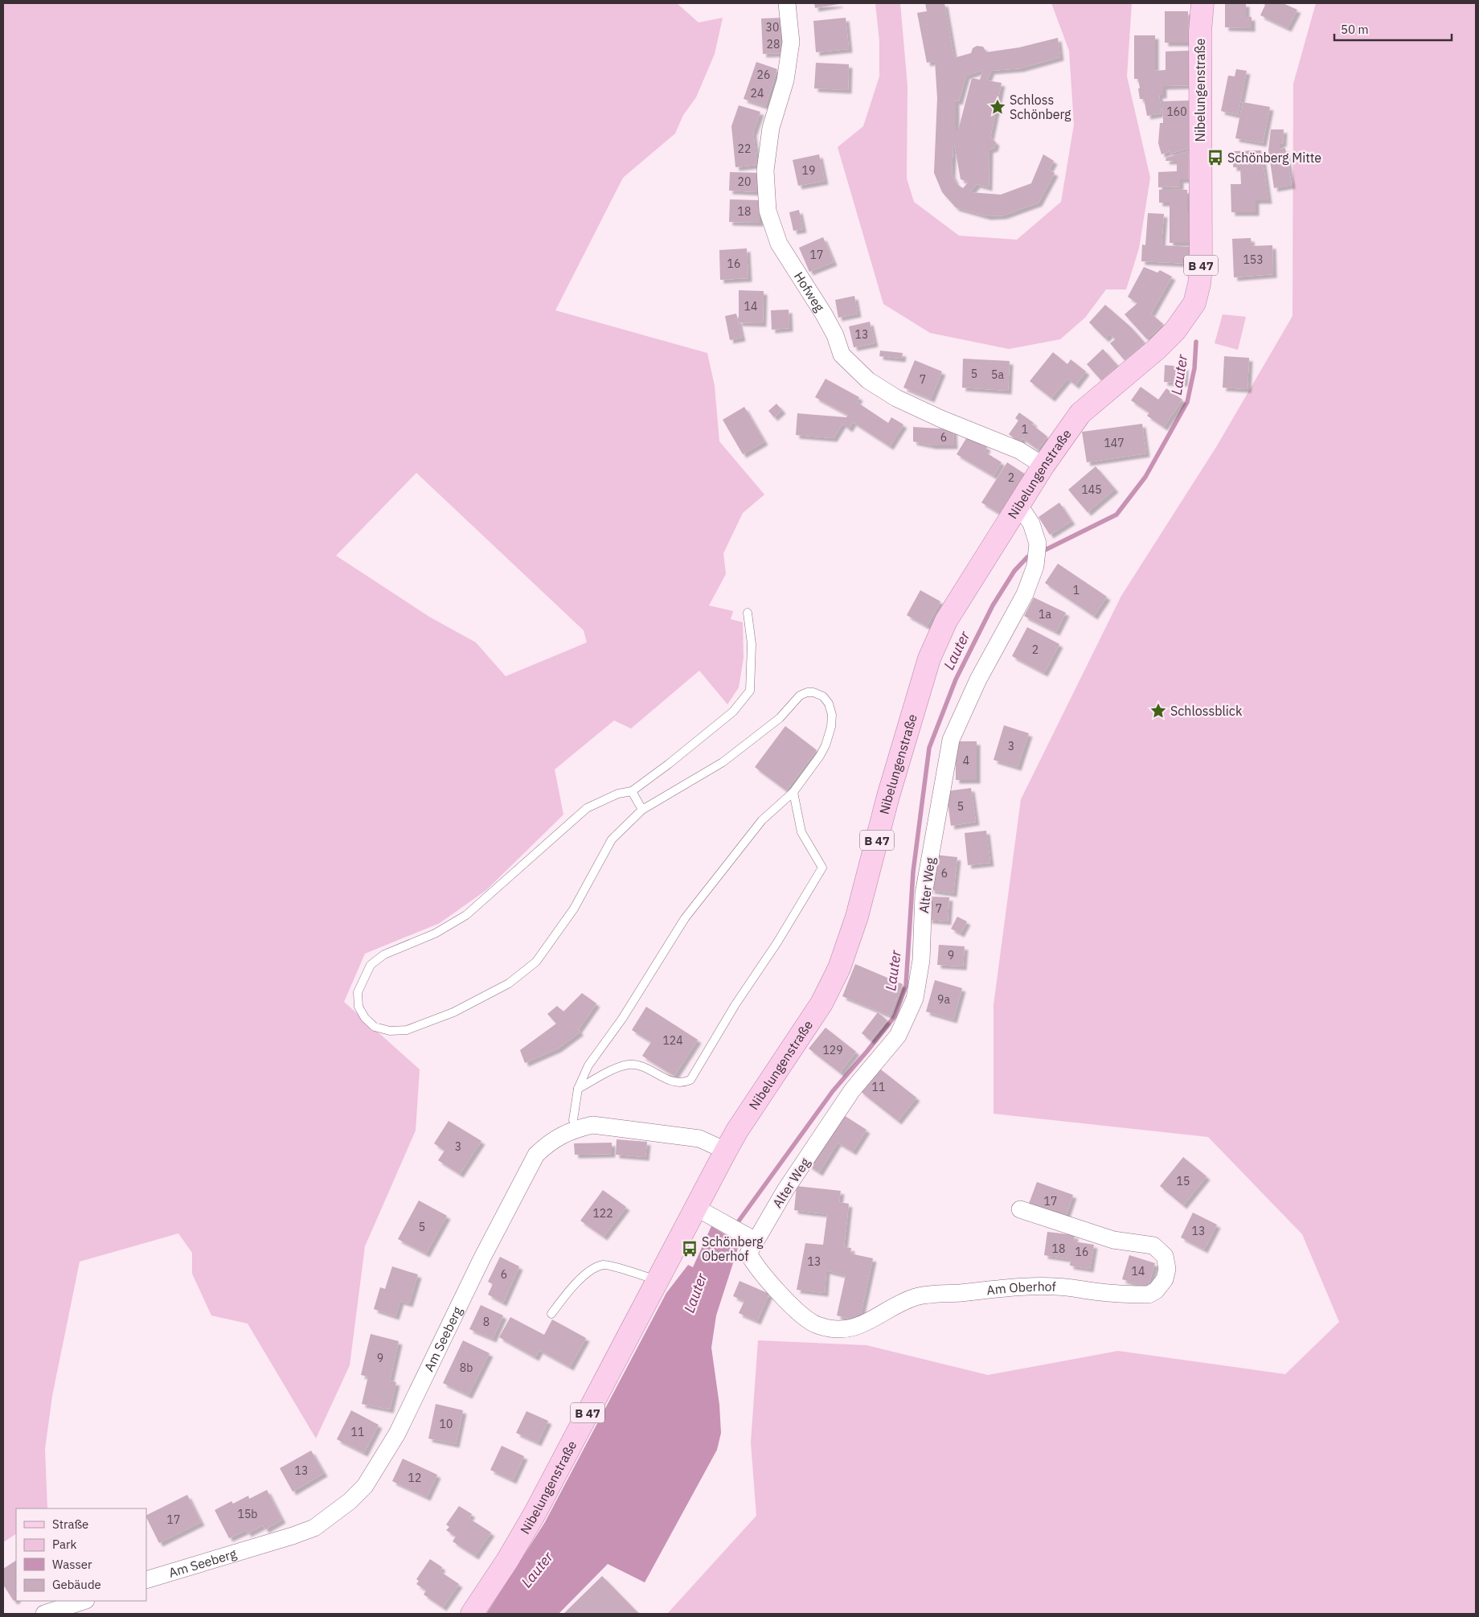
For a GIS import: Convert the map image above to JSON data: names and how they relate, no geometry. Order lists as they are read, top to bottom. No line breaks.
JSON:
{"streets":{"main road":["Nibelungenstraße","B 47"],"street":["Hofweg","Alter Weg","Am Oberhof","Am Seeberg"]},"crossings":[["Nibelungenstraße","Hofweg"],["Nibelungenstraße","Alter Weg"],["Nibelungenstraße","Am Seeberg"],["Alter Weg","Am Oberhof"]],"water":["Lauter"],"places":{"place":["Schloss Schönberg","Schlossblick"],"bus stop":["Schönberg Mitte","Schönberg Oberhof"]},"house_numbers":["30","28","26","24","160","22","19","20","18","17","153","16","14","13","5","5a","7","1","6","147","2","145","1","1a","2","3","4","5","6","7","9","9a","124","129","11","3","15","17","122","5","13","18","16","13","14","6","8","9","8b","10","11","13","12","15b","17"],"legend":["Straße","Park","Wasser","Gebäude"],"scale_bar":"50 m"}
